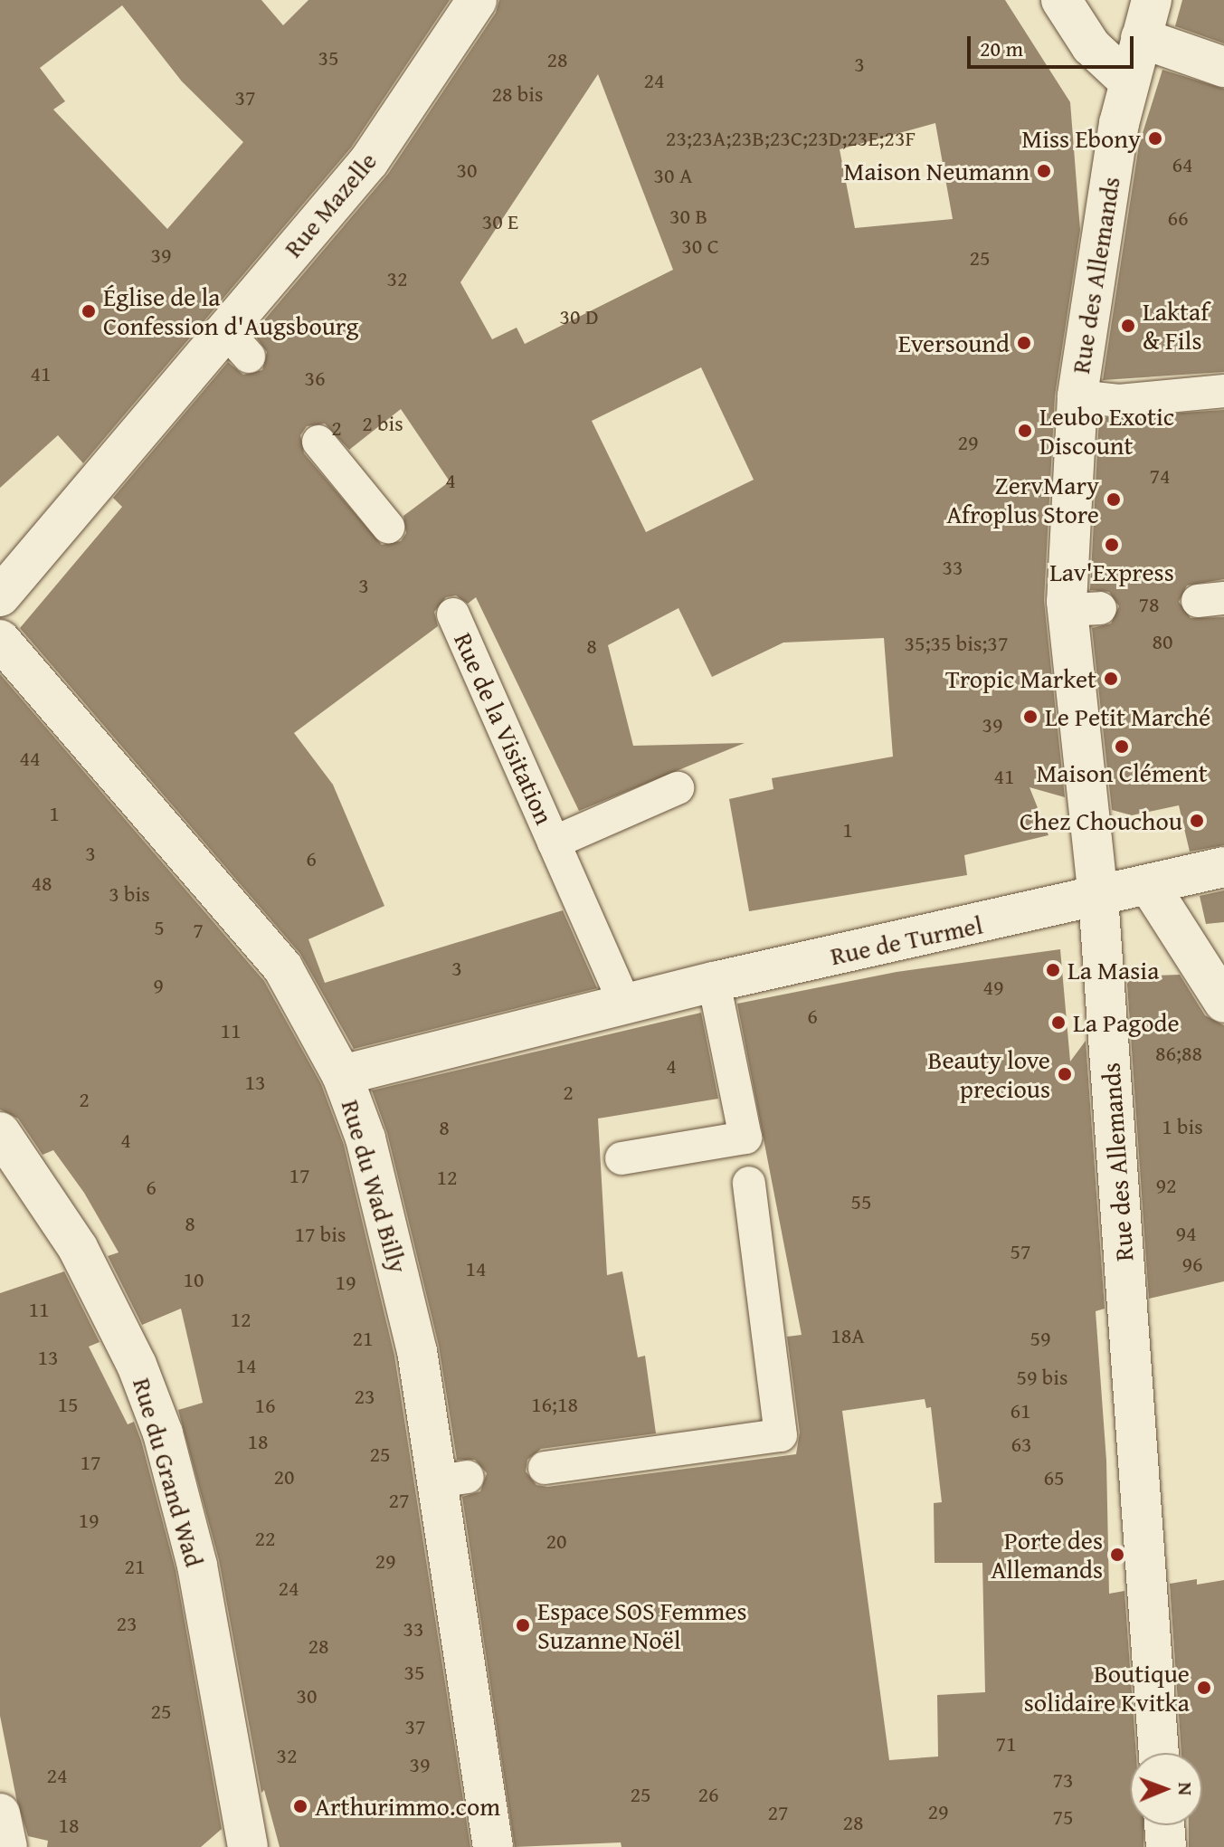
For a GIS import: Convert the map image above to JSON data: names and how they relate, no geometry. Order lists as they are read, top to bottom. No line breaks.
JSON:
{"streets":{"street":["Rue Mazelle","Rue des Allemands","Rue de Turmel","Rue du Wad Billy","Rue du Grand Wad"],"lane":["Rue de la Visitation"]},"crossings":[["Rue des Allemands","Rue de Turmel"],["Rue de la Visitation","Rue de Turmel"],["Rue de Turmel","Rue du Wad Billy"]],"places":["Miss Ebony","Maison Neumann","Église de la Confession d'Augsbourg","Laktaf & Fils","Eversound","Leubo Exotic Discount","ZervMary Afroplus Store","Lav'Express","Tropic Market","Le Petit Marché","Maison Clément","Chez Chouchou","La Masia","La Pagode","Beauty love precious","Porte des Allemands","Espace SOS Femmes Suzanne Noël","Boutique solidaire Kvitka","Arthurimmo.com"],"house_numbers":["35","28","3","24","28 bis","37","23;23A;23B;23C;23D;23E;23F","64","30","30 A","30 B","66","30 E","30 C","39","25","32","30 D","41","36","2 bis","2","29","74","4","33","3","78","80","35;35 bis;37","8","39","44","41","1","1","3","6","48","3 bis","5","7","3","9","49","6","11","86;88","4","13","2","2","1 bis","8","4","17","12","92","6","55","8","94","17 bis","57","96","14","10","19","11","12","18A","21","59","13","14","59 bis","23","15","16;18","16","61","18","63","25","17","20","65","27","19","22","20","29","21","24","23","33","28","35","30","25","37","71","32","39","24","73","25","26","29","27","75","28","18"],"scale_bar":"20 m","north":"right"}
